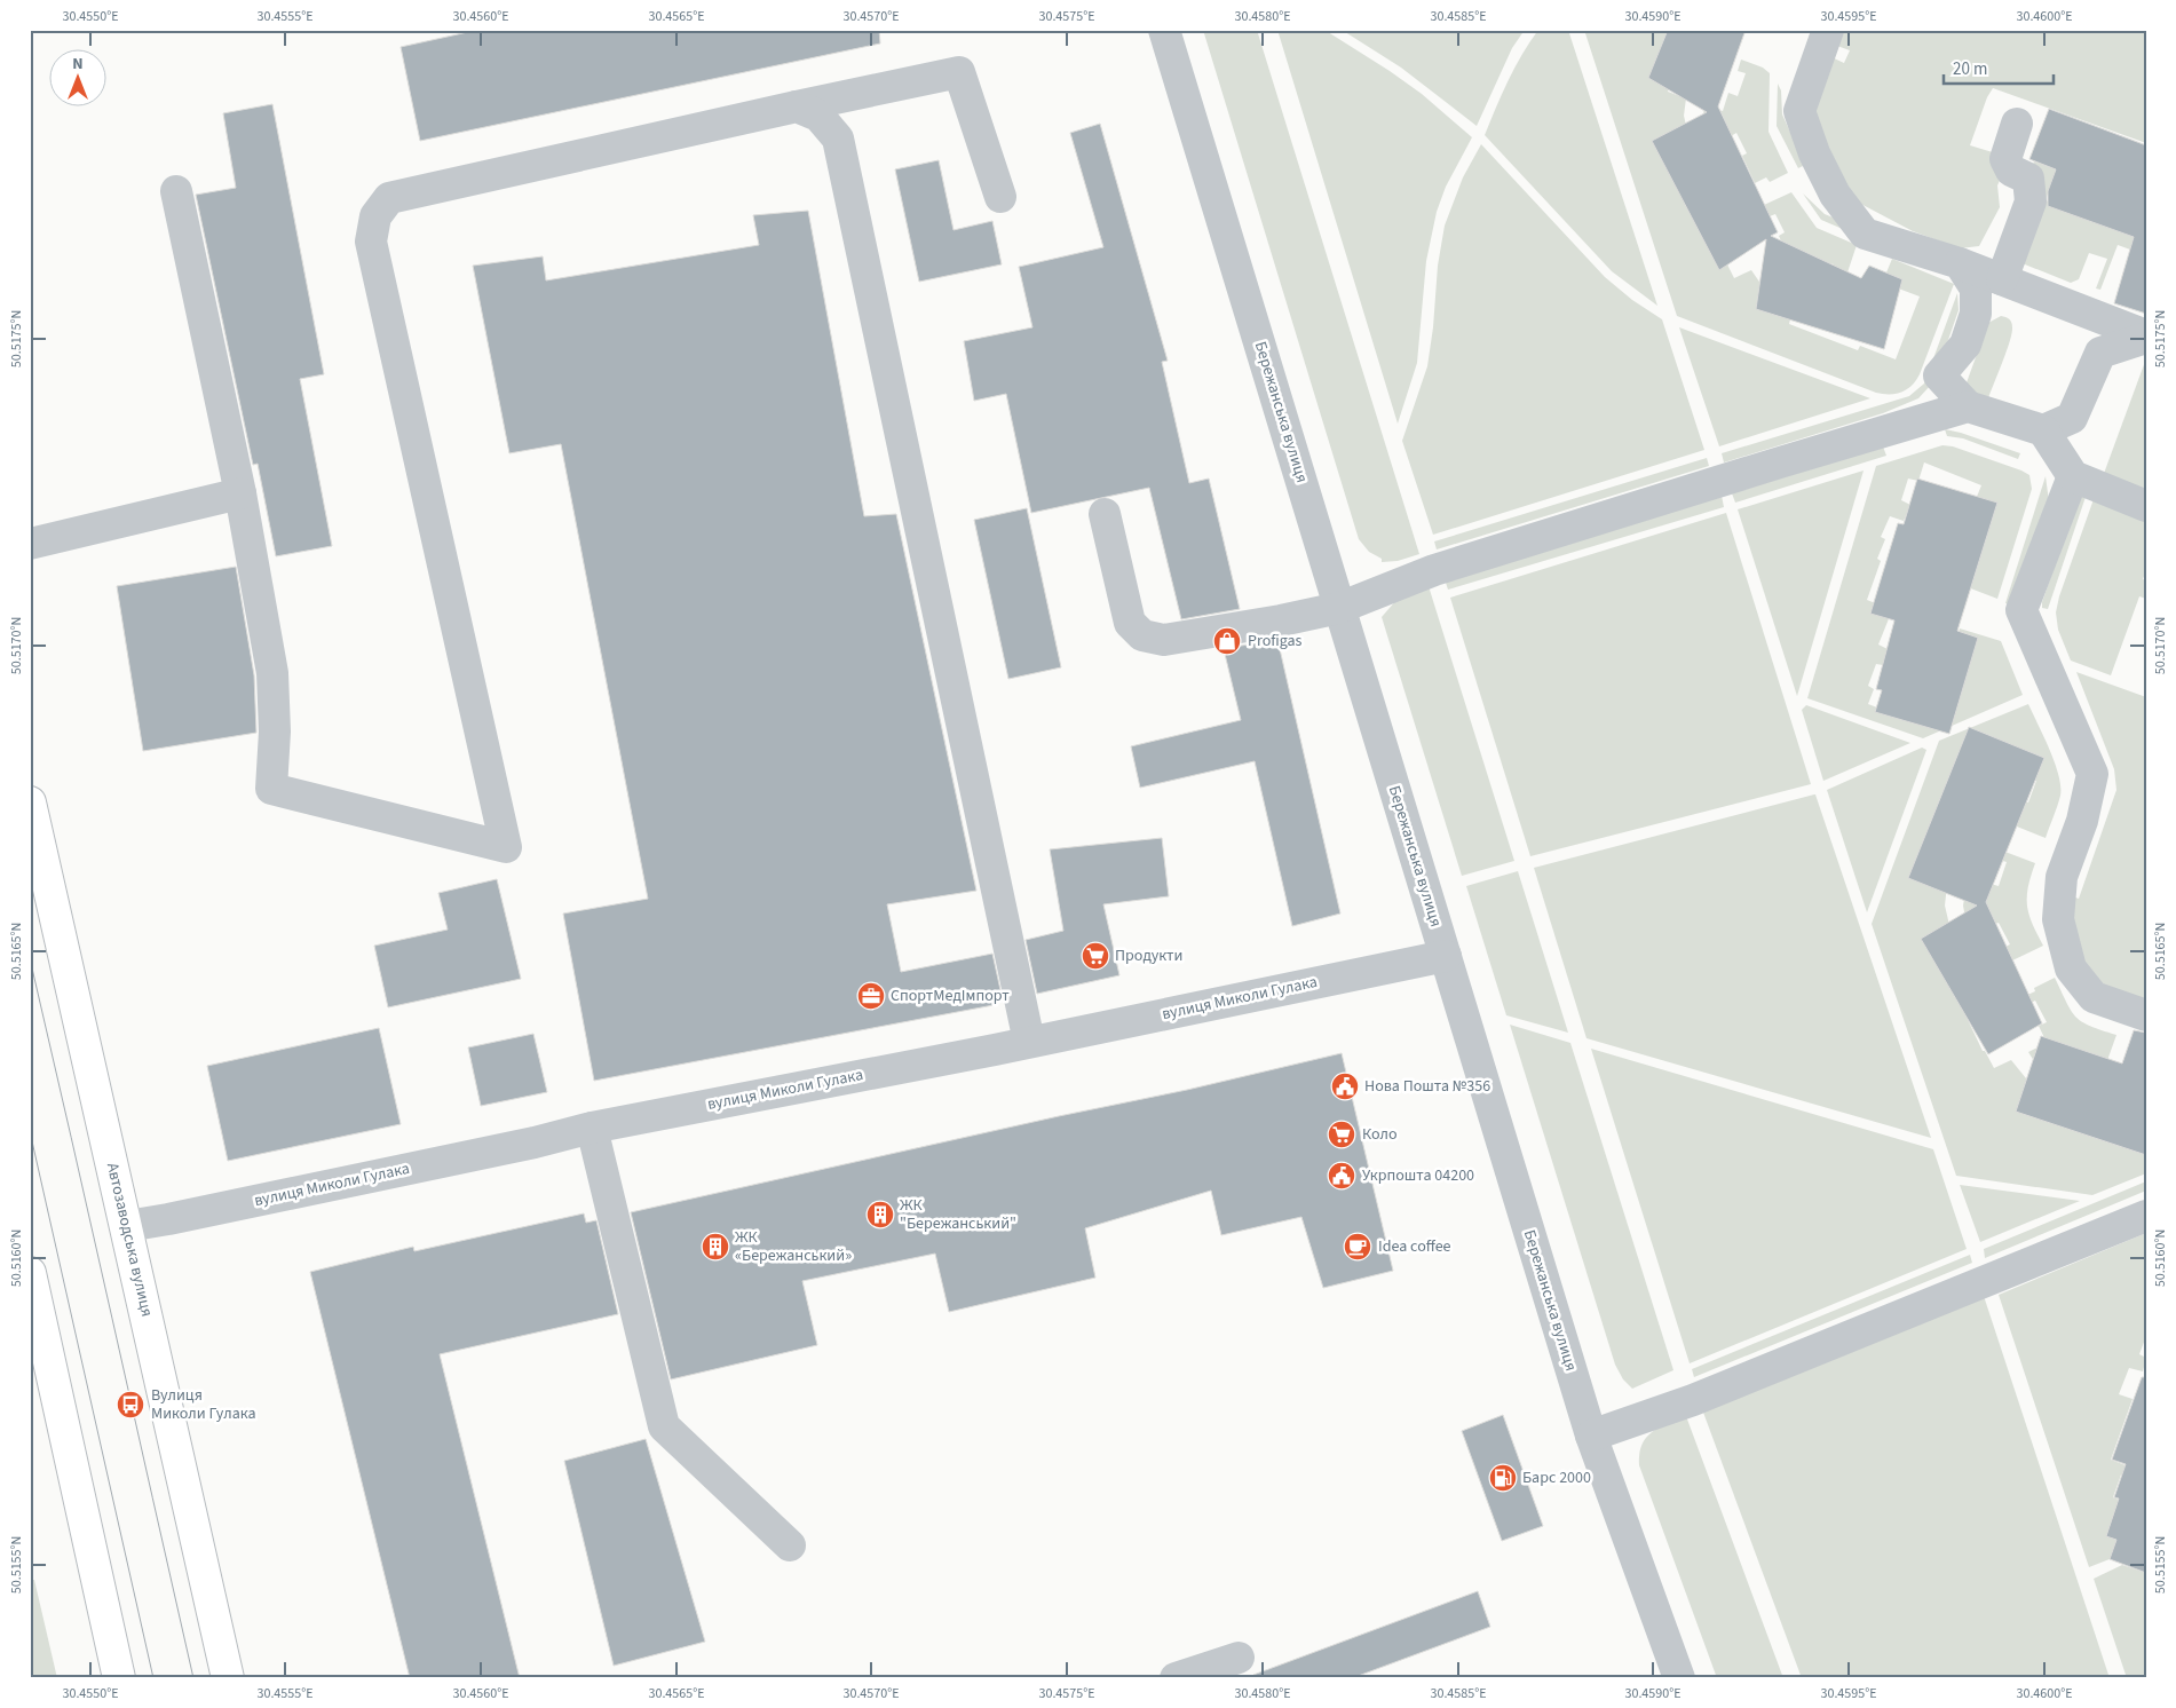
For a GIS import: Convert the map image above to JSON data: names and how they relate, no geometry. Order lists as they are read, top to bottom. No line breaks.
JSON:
{"streets":{"main road":["Автозаводська вулиця"],"street":["Бережанська вулиця","вулиця Миколи Гулака"]},"crossings":[["Бережанська вулиця","вулиця Миколи Гулака"],["вулиця Миколи Гулака","Автозаводська вулиця"]],"places":{"shop":["Profigas"],"supermarket":["Продукти","Коло"],"office":["СпортМедІмпорт"],"public building":["Нова Пошта №356","Укрпошта 04200"],"building":["ЖК \"Бережанський\"","ЖК «Бережанський»"],"cafe":["Idea coffee"],"bus stop":["Вулиця Миколи Гулака"],"fuel station":["Барс 2000"]},"scale_bar":"20 m","north":"top","coordinates":["30.4550°E","30.4555°E","30.4560°E","30.4565°E","30.4570°E","30.4575°E","30.4580°E","30.4585°E","30.4590°E","30.4595°E","30.4600°E","50.5175°N","50.5170°N","50.5165°N","50.5160°N","50.5155°N"]}
